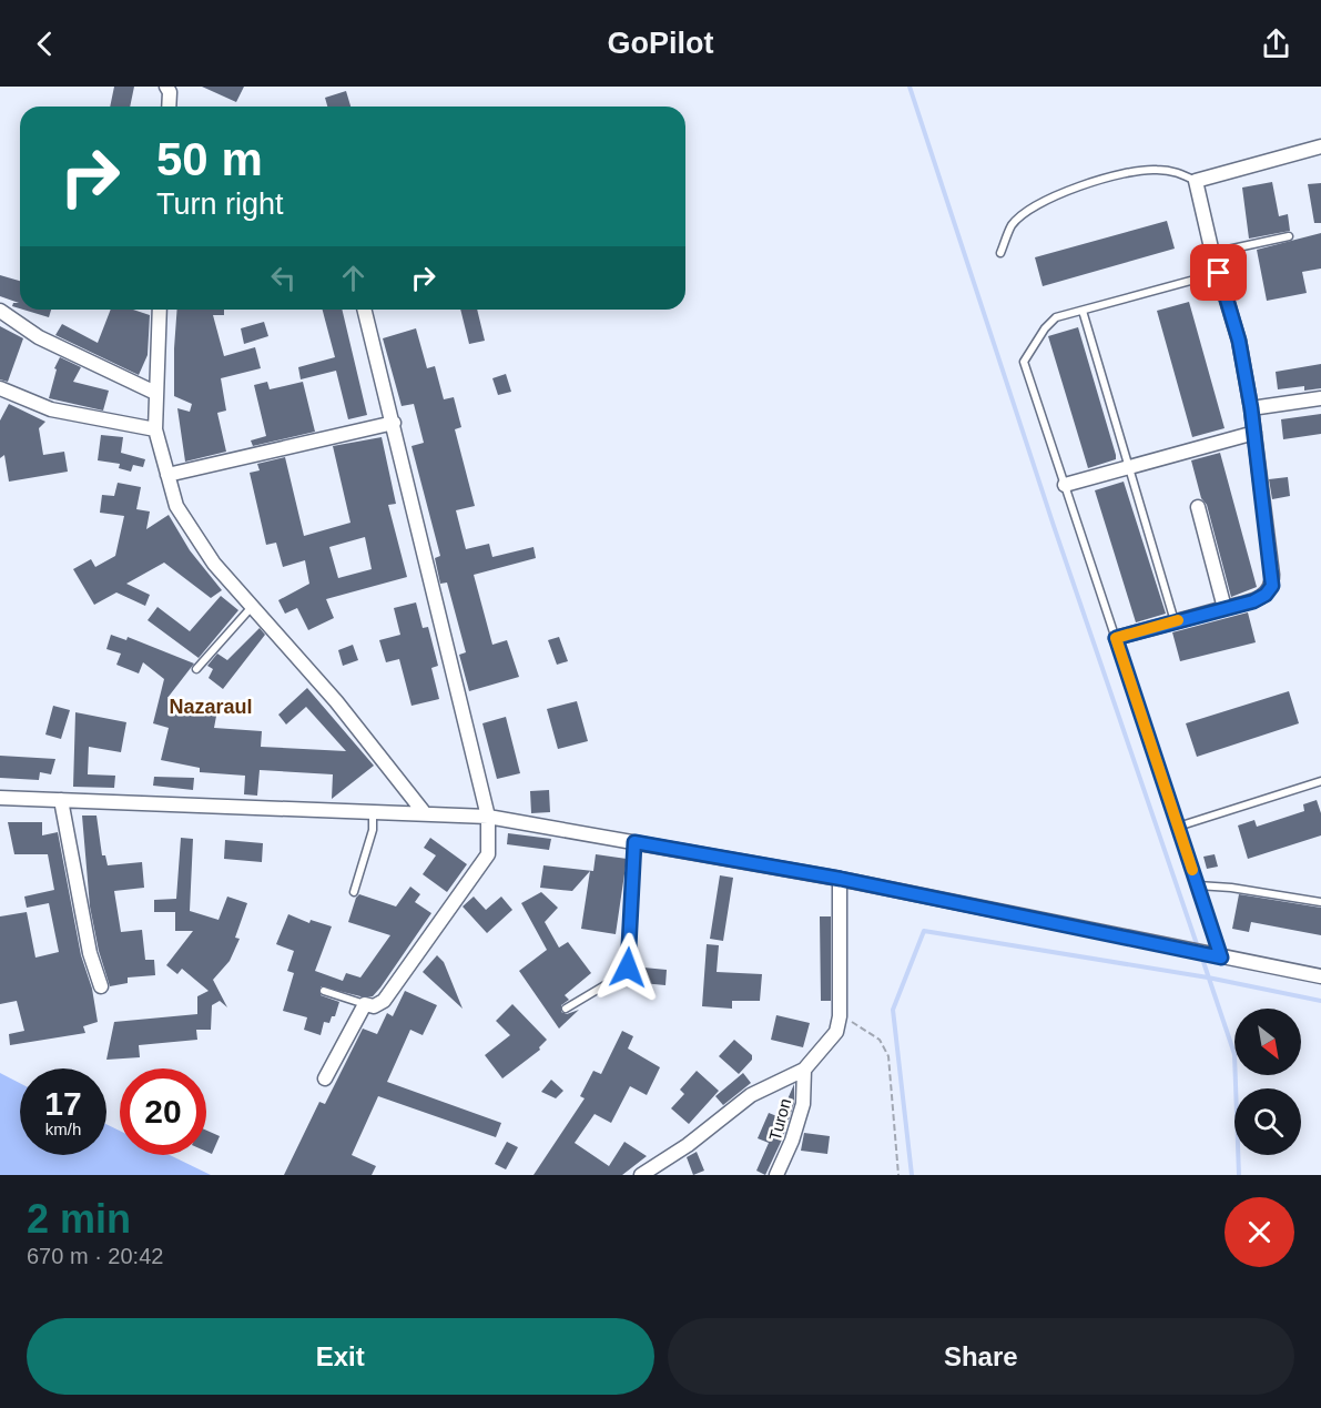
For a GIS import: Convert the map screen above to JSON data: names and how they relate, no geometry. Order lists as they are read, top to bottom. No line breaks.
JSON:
{"streets":{"street":["Turon"]},"districts":["Nazaraul"],"north":"bottom right","page":{"header":"GoPilot","turn":["50 m","Turn right"],"speed":"17 km/h","limit":"20","heading":["2 min","670 m · 20:42"],"buttons":["Exit","Share"]}}
